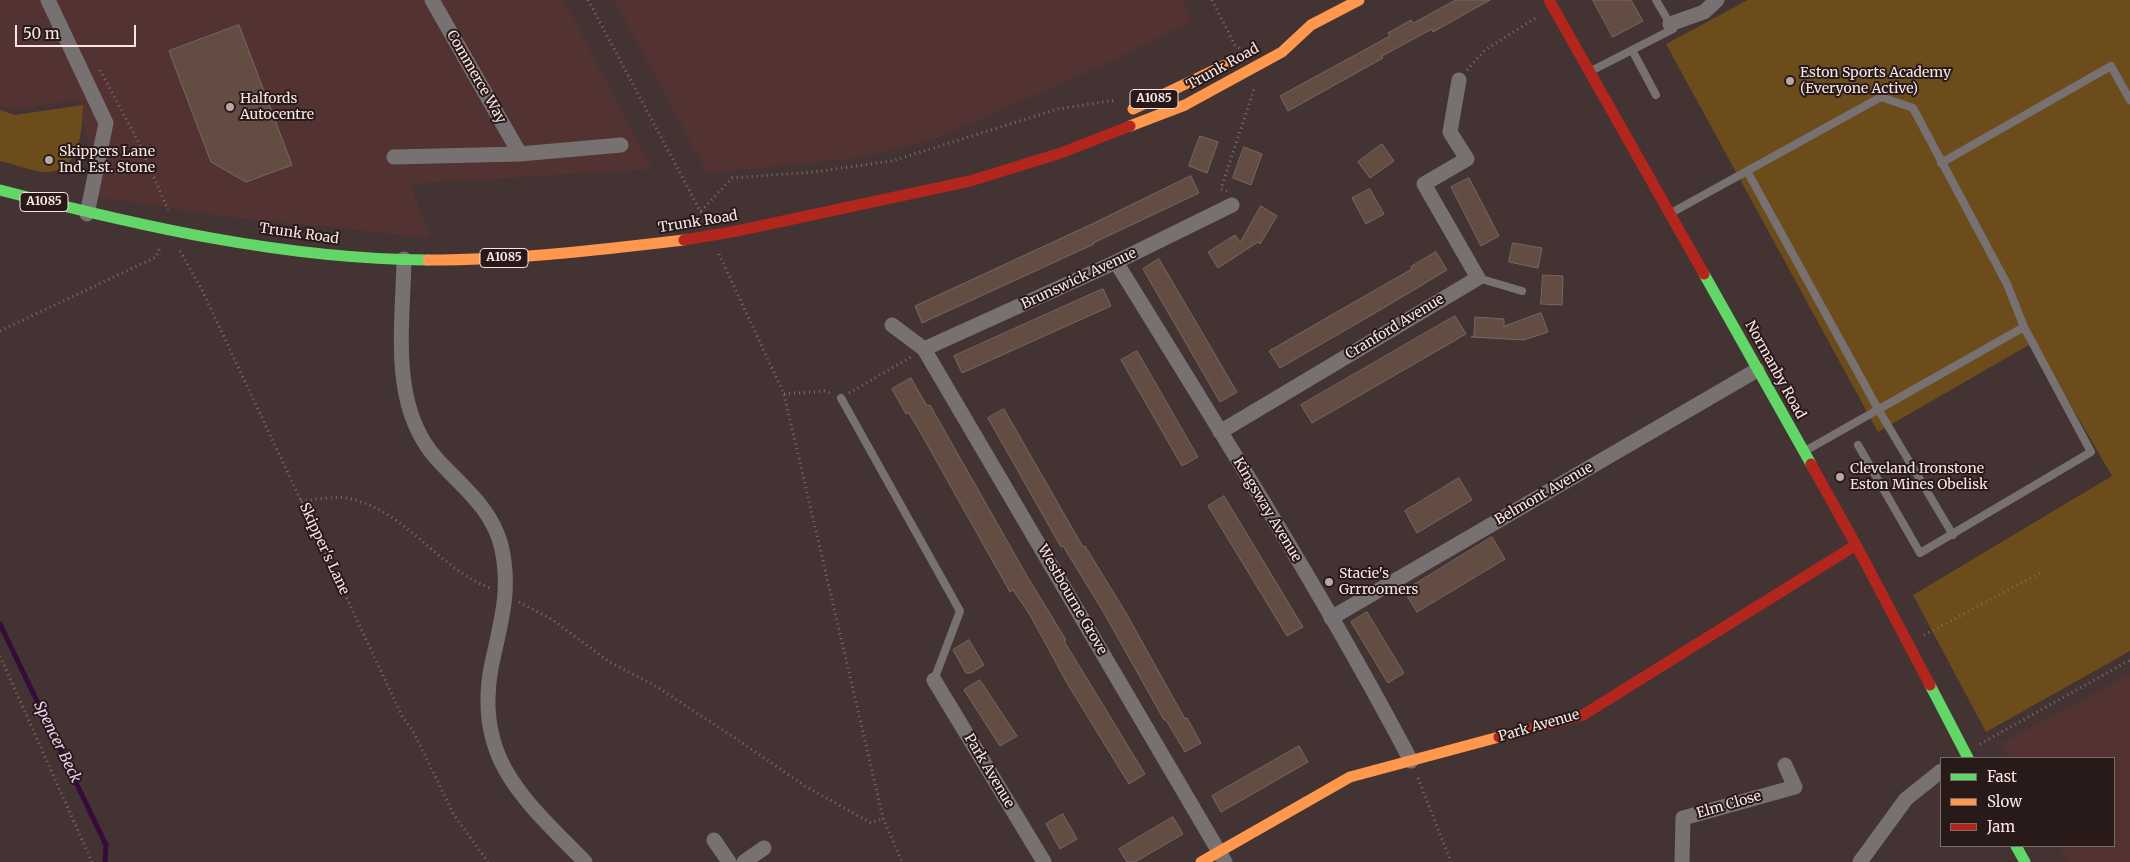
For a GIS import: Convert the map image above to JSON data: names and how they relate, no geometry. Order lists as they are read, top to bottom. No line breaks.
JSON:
{"streets":{"main road":["Trunk Road","A1085","Normanby Road","Park Avenue"],"street":["Commerce Way","Brunswick Avenue","Cranford Avenue","Belmont Avenue","Kingsway Avenue","Westbourne Grove","Elm Close"],"path":["Skipper's Lane"]},"crossings":[["Trunk Road","A1085"],["Trunk Road","Skipper's Lane"],["Brunswick Avenue","Kingsway Avenue"],["Brunswick Avenue","Westbourne Grove"],["Cranford Avenue","Kingsway Avenue"],["Normanby Road","Belmont Avenue"],["Normanby Road","Park Avenue"],["Belmont Avenue","Kingsway Avenue"],["Kingsway Avenue","Park Avenue"],["Westbourne Grove","Park Avenue"]],"water":["Spencer Beck"],"places":["Eston Sports Academy (Everyone Active)","Halfords Autocentre","Skippers Lane Ind. Est. Stone","Cleveland Ironstone Eston Mines Obelisk","Stacie's Grrroomers"],"legend":["Fast","Slow","Jam"],"scale_bar":"50 m"}
